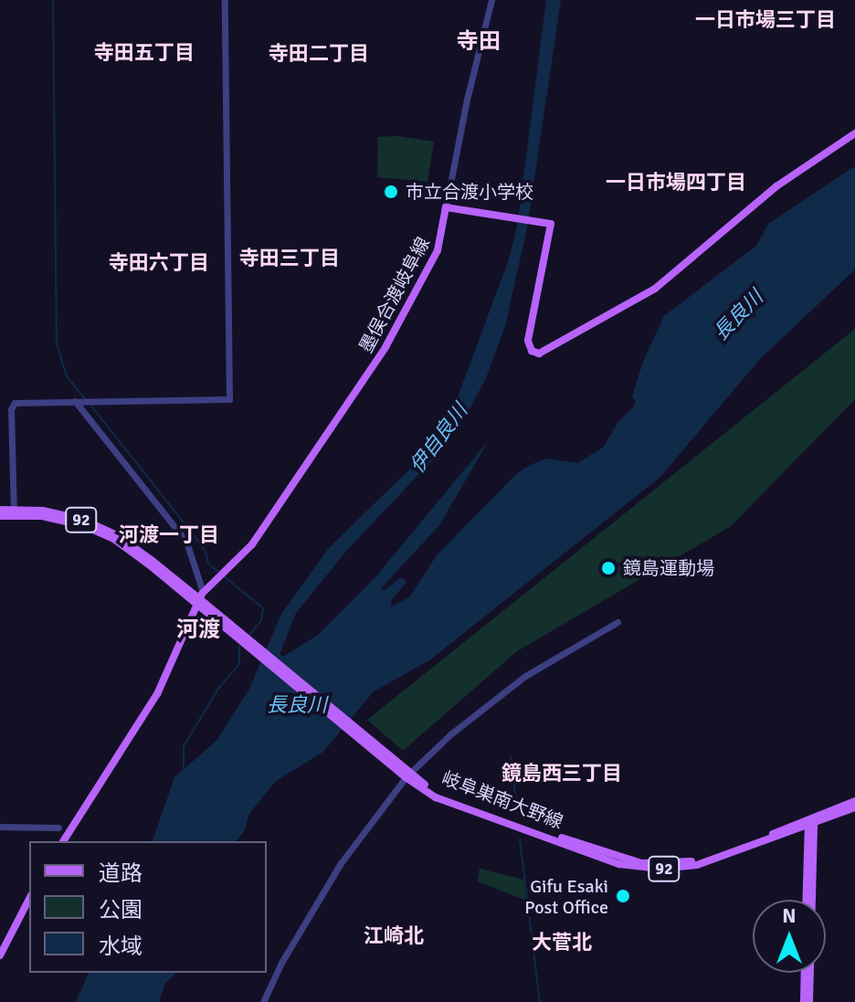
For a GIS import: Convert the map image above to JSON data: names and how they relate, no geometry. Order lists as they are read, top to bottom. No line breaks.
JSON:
{"streets":{"main road":["墨俣合渡岐阜線","92","岐阜巣南大野線"]},"districts":["一日市場三丁目","寺田","寺田五丁目","寺田二丁目","一日市場四丁目","寺田三丁目","寺田六丁目","河渡一丁目","河渡","鏡島西三丁目","江崎北","大菅北"],"water":["長良川","伊自良川"],"places":["市立合渡小学校","鏡島運動場","Gifu Esaki Post Office"],"legend":["道路","公園","水域"],"north":"top"}
